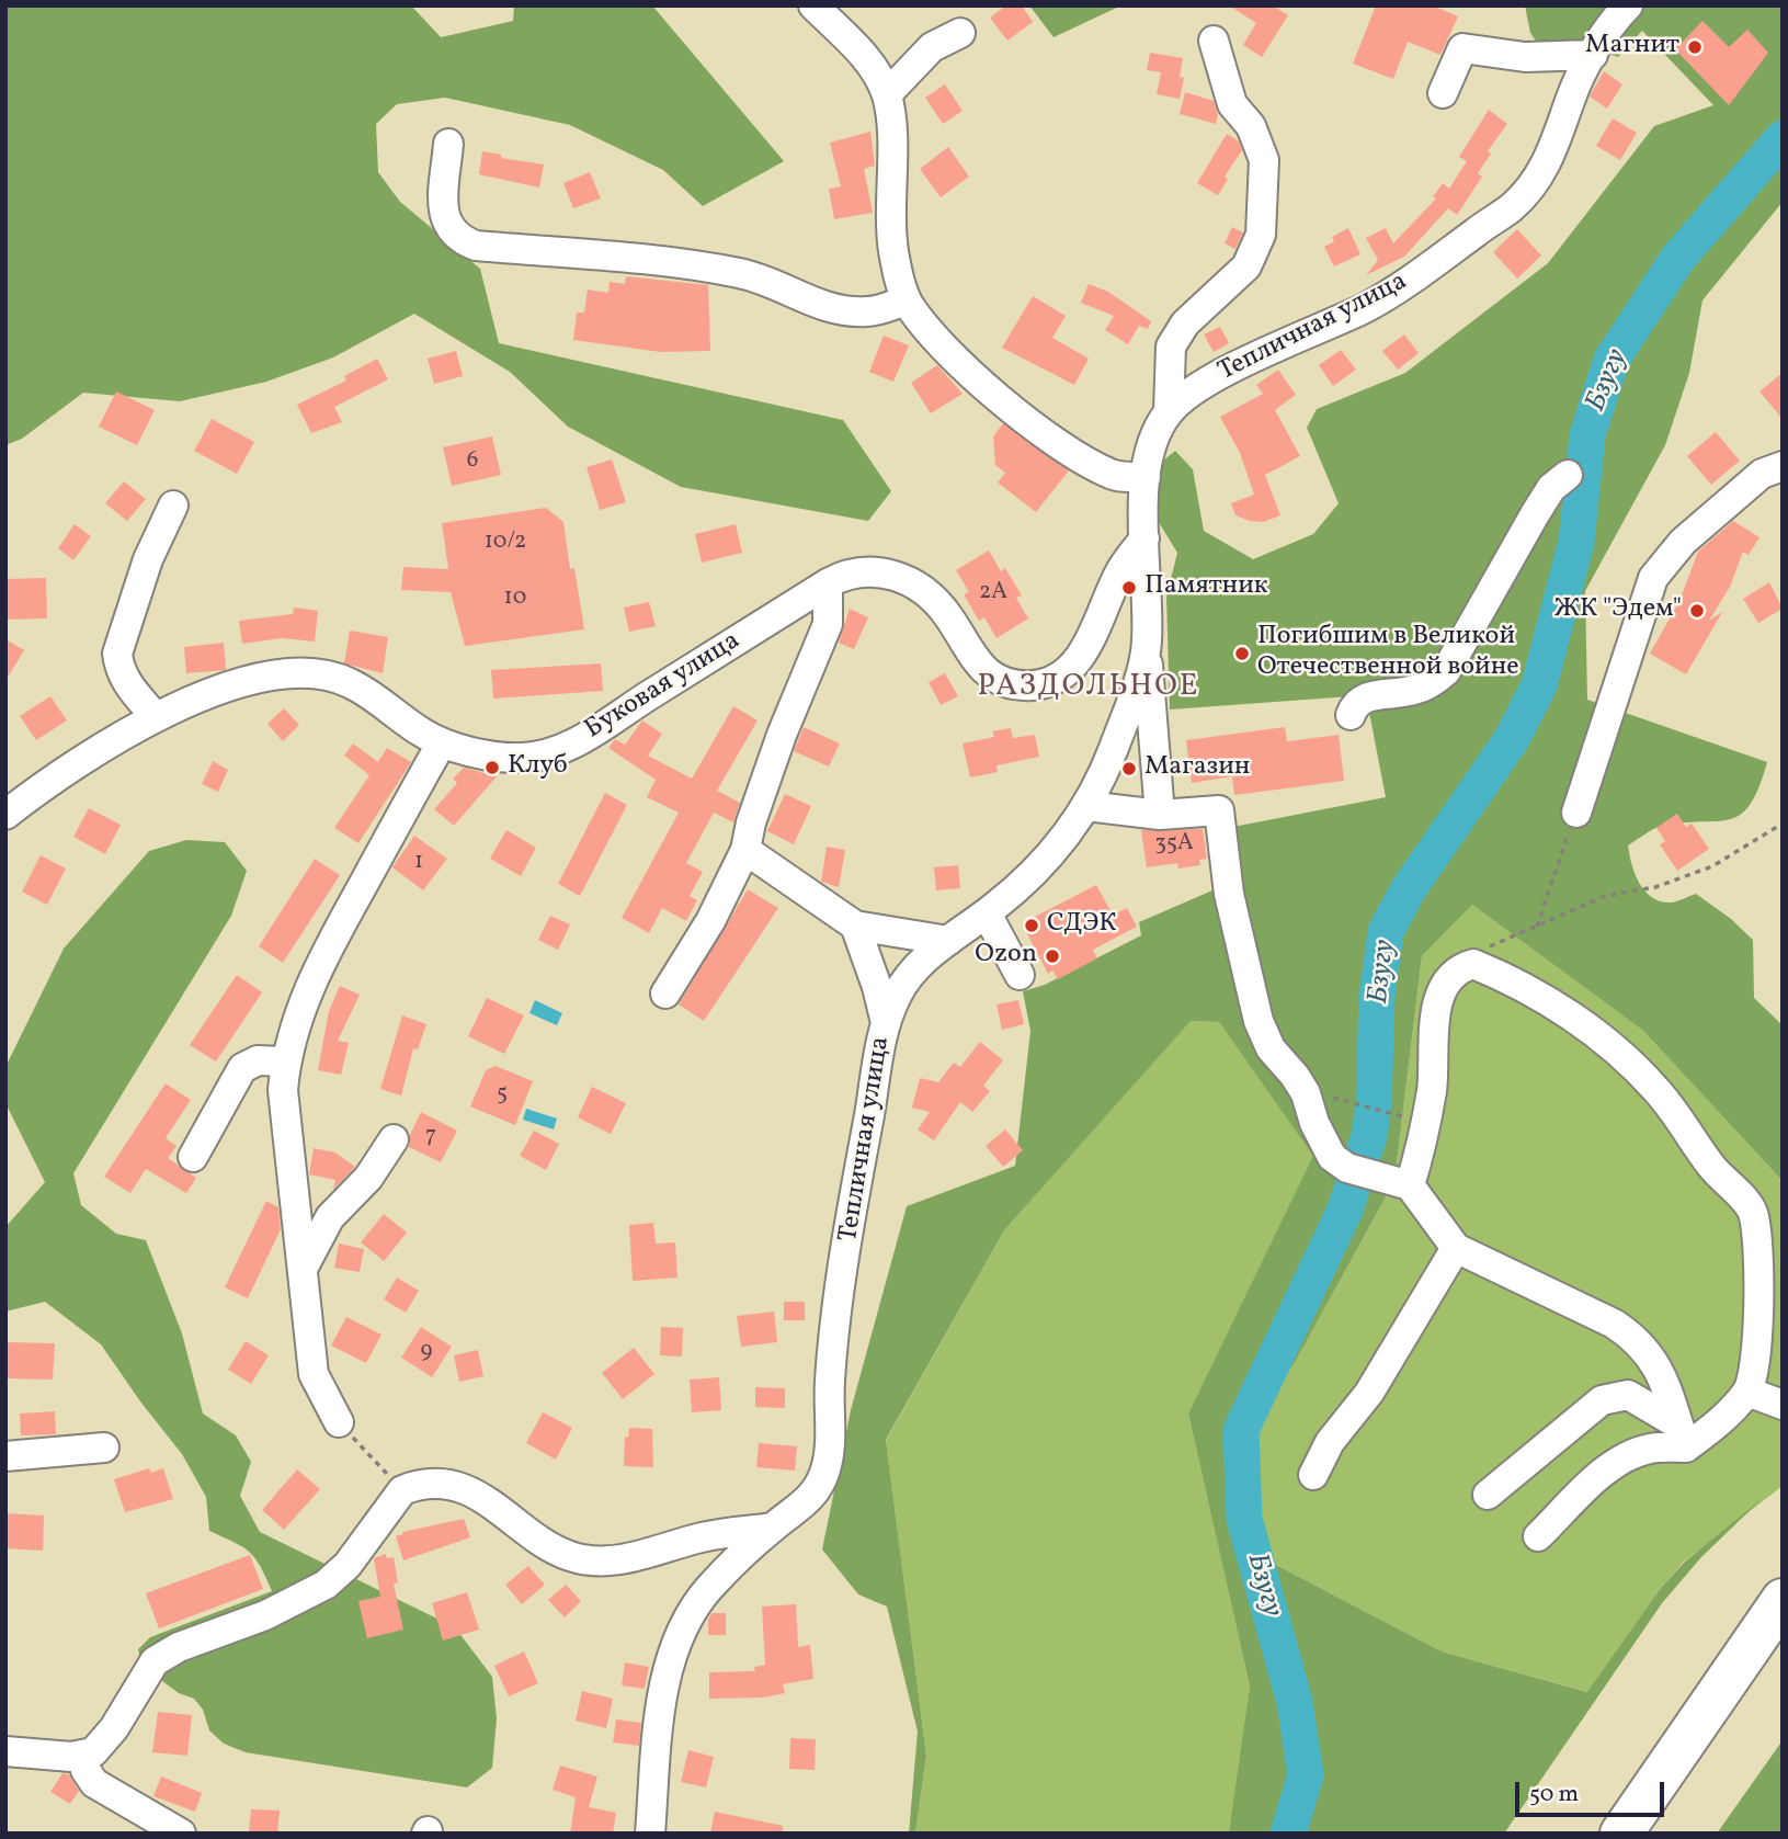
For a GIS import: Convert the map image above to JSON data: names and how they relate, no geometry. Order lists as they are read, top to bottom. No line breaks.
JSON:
{"streets":{"street":["Тепличная улица","Буковая улица"]},"crossings":[["Тепличная улица","Буковая улица"]],"districts":["РАЗДОЛЬНОЕ"],"water":["Бзугу"],"places":["Магнит","Памятник","ЖК \"Эдем\"","Погибшим в Великой Отечественной войне","Клуб","Магазин","СДЭК","Ozon"],"house_numbers":["6","10/2","2А","10","35А","1","5","7","9"],"scale_bar":"50 m"}
